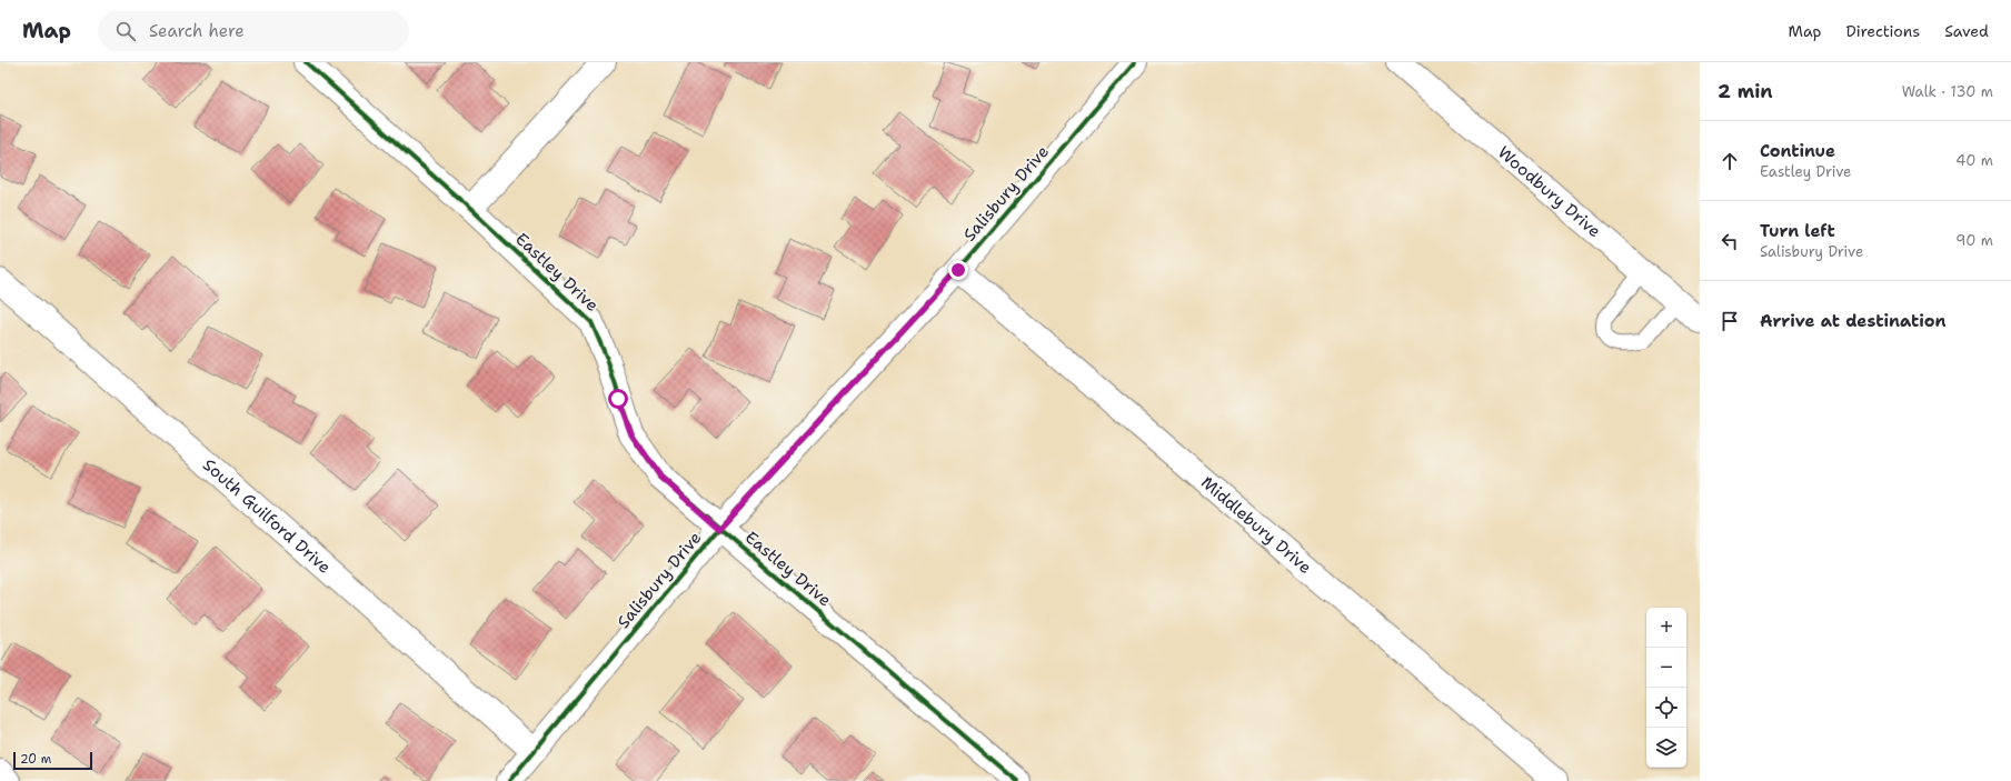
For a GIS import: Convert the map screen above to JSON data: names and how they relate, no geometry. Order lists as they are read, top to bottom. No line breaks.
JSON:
{"streets":{"street":["Woodbury Drive","Salisbury Drive","Eastley Drive","South Guilford Drive","Middlebury Drive"]},"crossings":[["Salisbury Drive","Eastley Drive"],["Salisbury Drive","South Guilford Drive"],["Salisbury Drive","Middlebury Drive"]],"scale_bar":"20 m","page":{"header":"Map","search":"Search here","nav":["Map","Directions","Saved"],"heading":["2 min","Walk · 130 m"],"list":[["Continue","Eastley Drive","40 m"],["Turn left","Salisbury Drive","90 m"],"Arrive at destination"],"map_buttons":["+","−"],"scale":"20 m"}}
